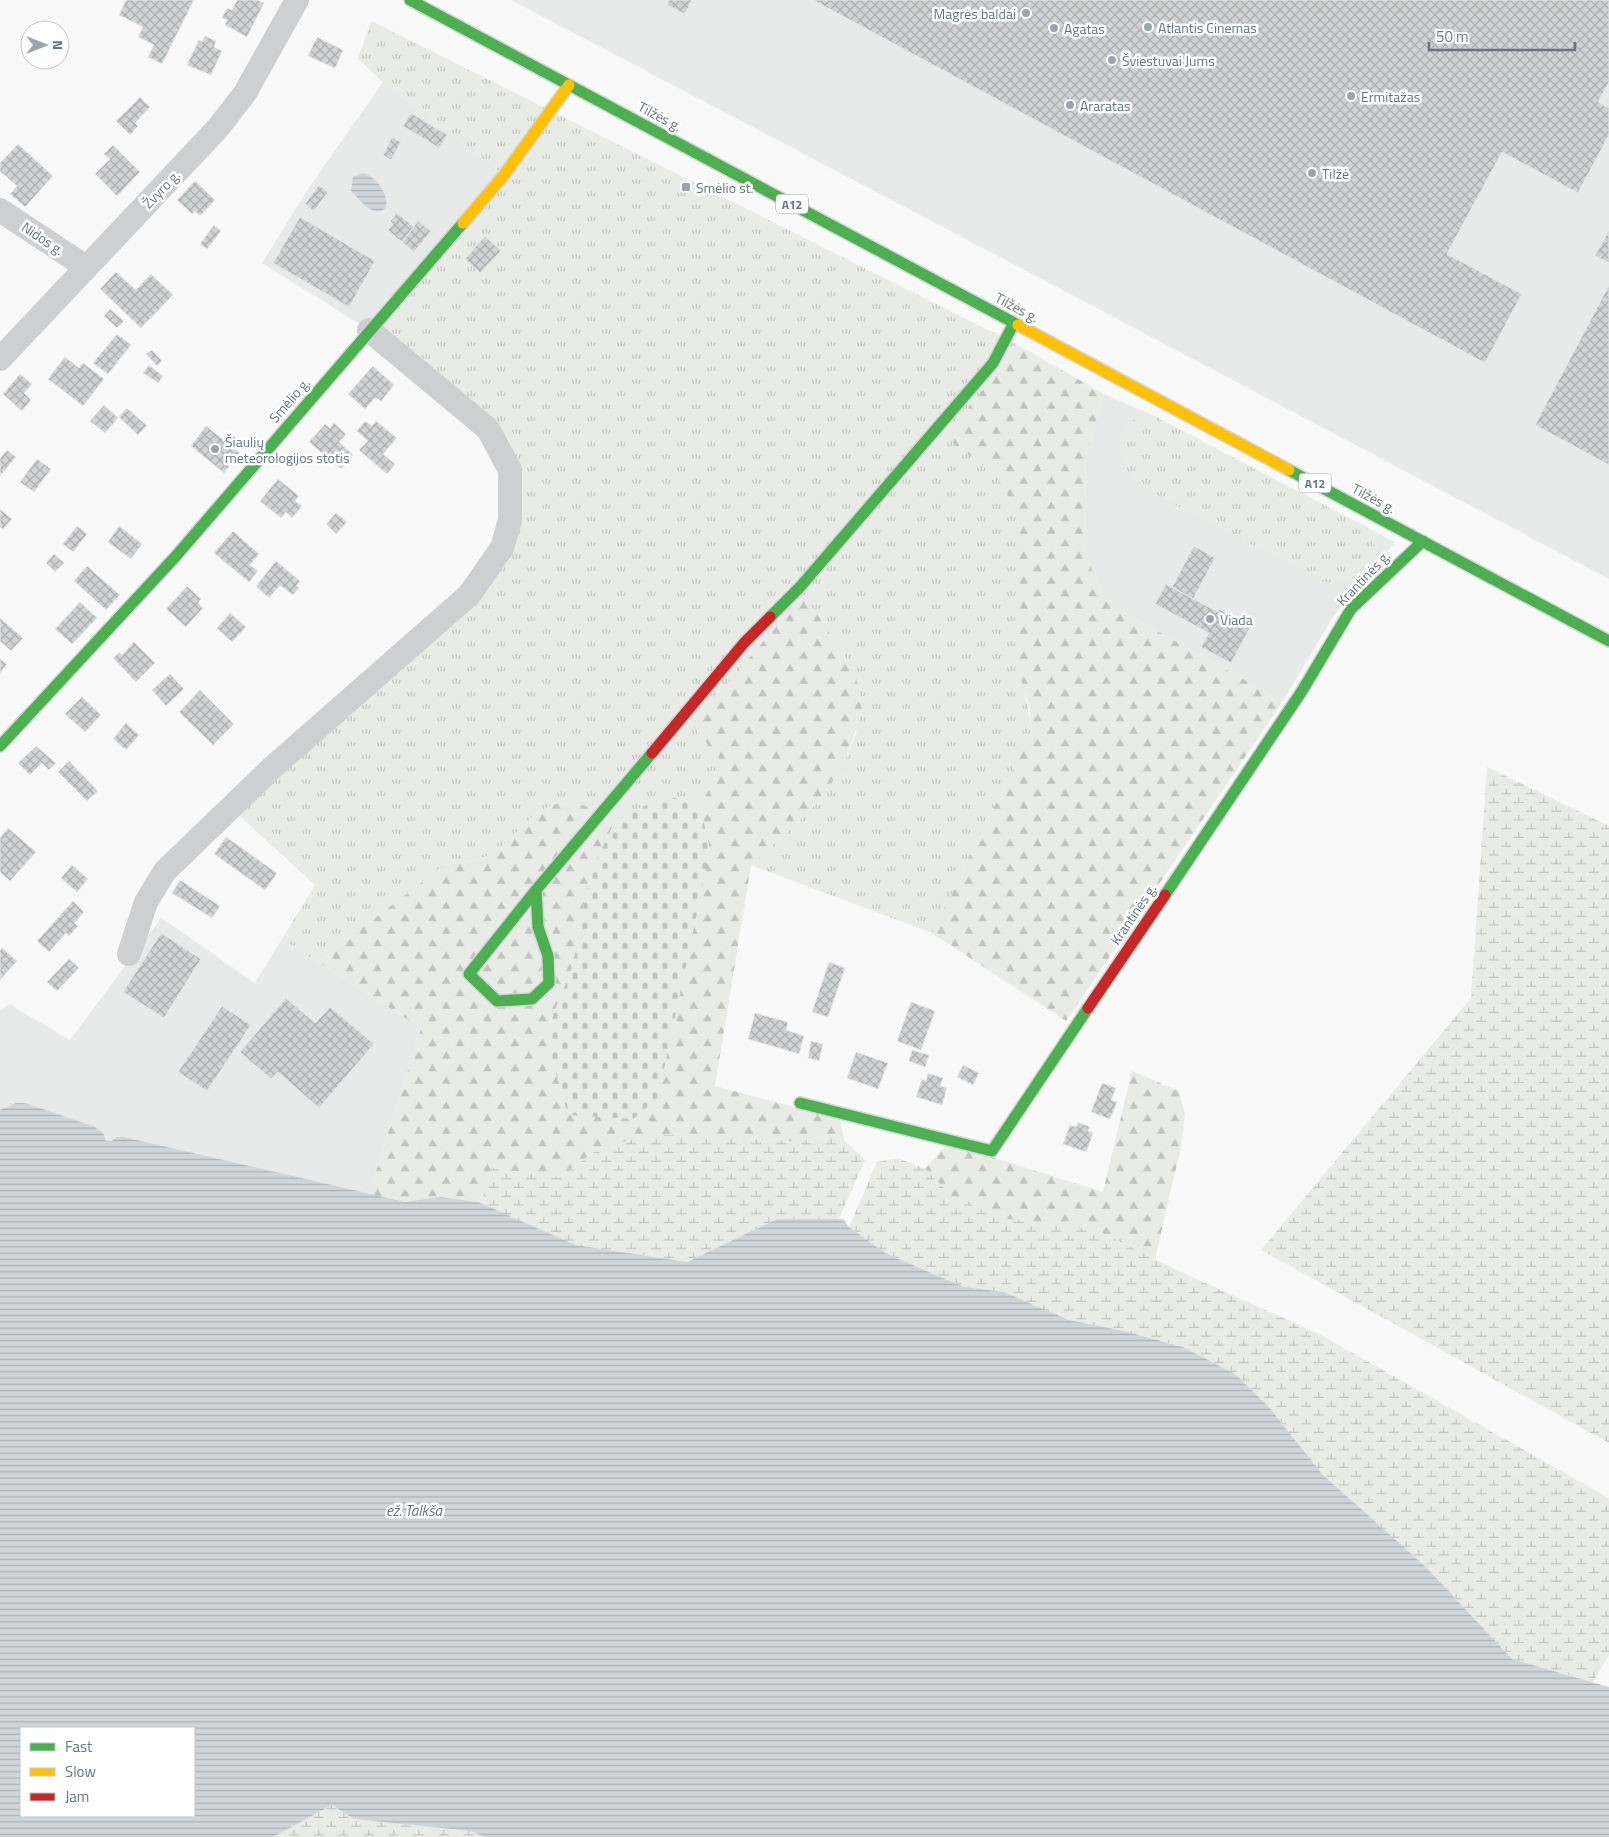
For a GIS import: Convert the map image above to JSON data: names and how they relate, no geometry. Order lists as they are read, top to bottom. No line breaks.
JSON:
{"streets":{"main road":["Tilžės g.","A12","Smėlio g.","Krantinės g."],"street":["Žvyro g.","Nidos g."]},"crossings":[["Tilžės g.","Smėlio g."],["Tilžės g.","Krantinės g."],["Žvyro g.","Nidos g."]],"water":["ež. Talkša"],"places":{"other":["Magrės baldai","Atlantis Cinemas","Agatas","Šviestuvai Jums","Ermitažas","Araratas","Tilžė","Šiaulių meteorologijos stotis","Viada"],"transit":["Smėlio st."]},"legend":["Fast","Slow","Jam"],"scale_bar":"50 m","north":"right"}
